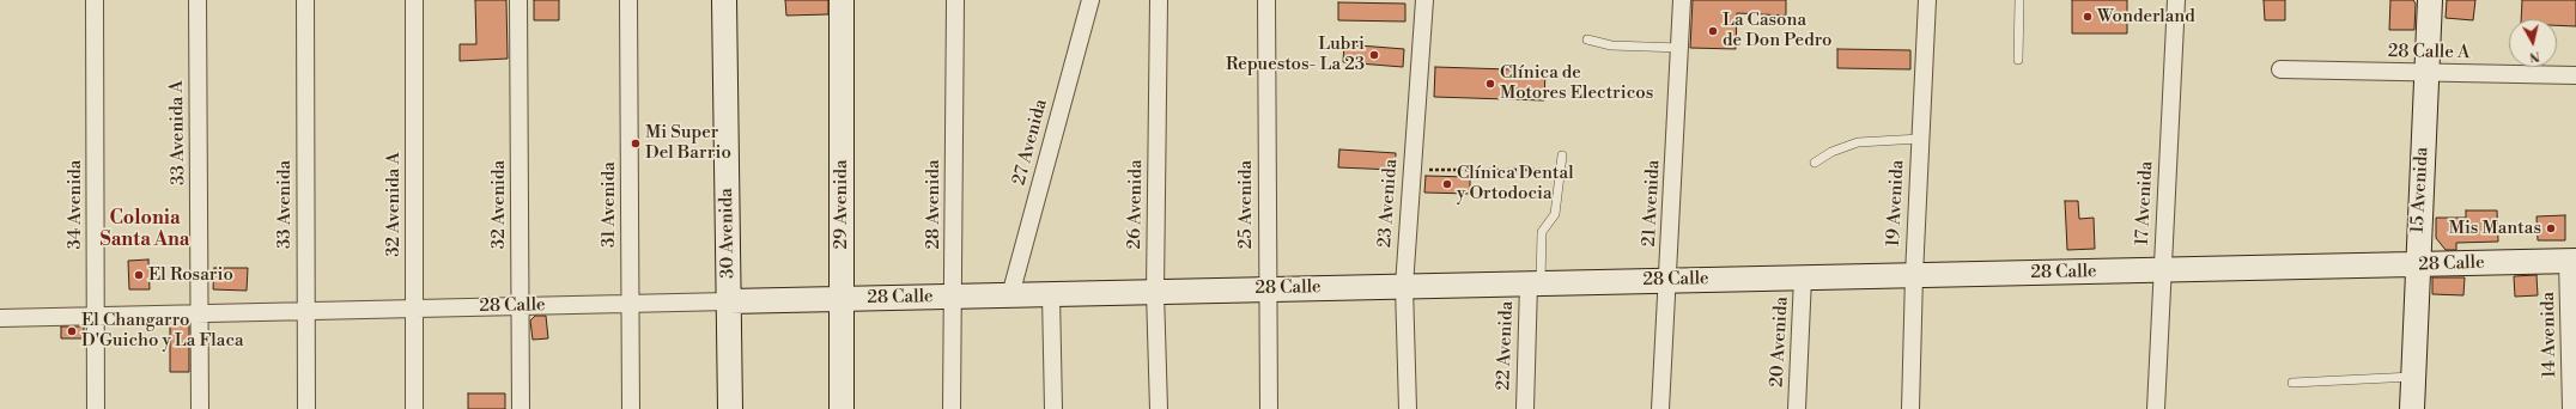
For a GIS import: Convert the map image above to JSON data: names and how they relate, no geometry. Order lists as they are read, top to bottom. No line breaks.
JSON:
{"streets":{"street":["28 Calle A","33 Avenida A","27 Avenida","15 Avenida","23 Avenida","21 Avenida","19 Avenida","17 Avenida","34 Avenida","33 Avenida","32 Avenida A","32 Avenida","31 Avenida","29 Avenida","28 Avenida","26 Avenida","25 Avenida","30 Avenida","28 Calle","14 Avenida","20 Avenida","22 Avenida"]},"crossings":[["28 Calle A","15 Avenida"],["33 Avenida A","28 Calle"],["27 Avenida","28 Calle"],["15 Avenida","28 Calle"],["23 Avenida","28 Calle"],["21 Avenida","28 Calle"],["19 Avenida","28 Calle"],["17 Avenida","28 Calle"],["34 Avenida","28 Calle"],["33 Avenida","28 Calle"],["32 Avenida A","28 Calle"],["32 Avenida","28 Calle"],["31 Avenida","28 Calle"],["29 Avenida","28 Calle"],["28 Avenida","28 Calle"],["26 Avenida","28 Calle"],["25 Avenida","28 Calle"],["30 Avenida","28 Calle"],["28 Calle","14 Avenida"],["28 Calle","20 Avenida"],["28 Calle","22 Avenida"]],"districts":["Colonia Santa Ana"],"places":["Wonderland","La Casona de Don Pedro","Lubri Repuestos- La 23","Clínica de Motores Electricos","Mi Super Del Barrio","Clínica Dental y Ortodocia","Mis Mantas","El Rosario","El Changarro D'Guicho y La Flaca"],"north":"bottom"}
